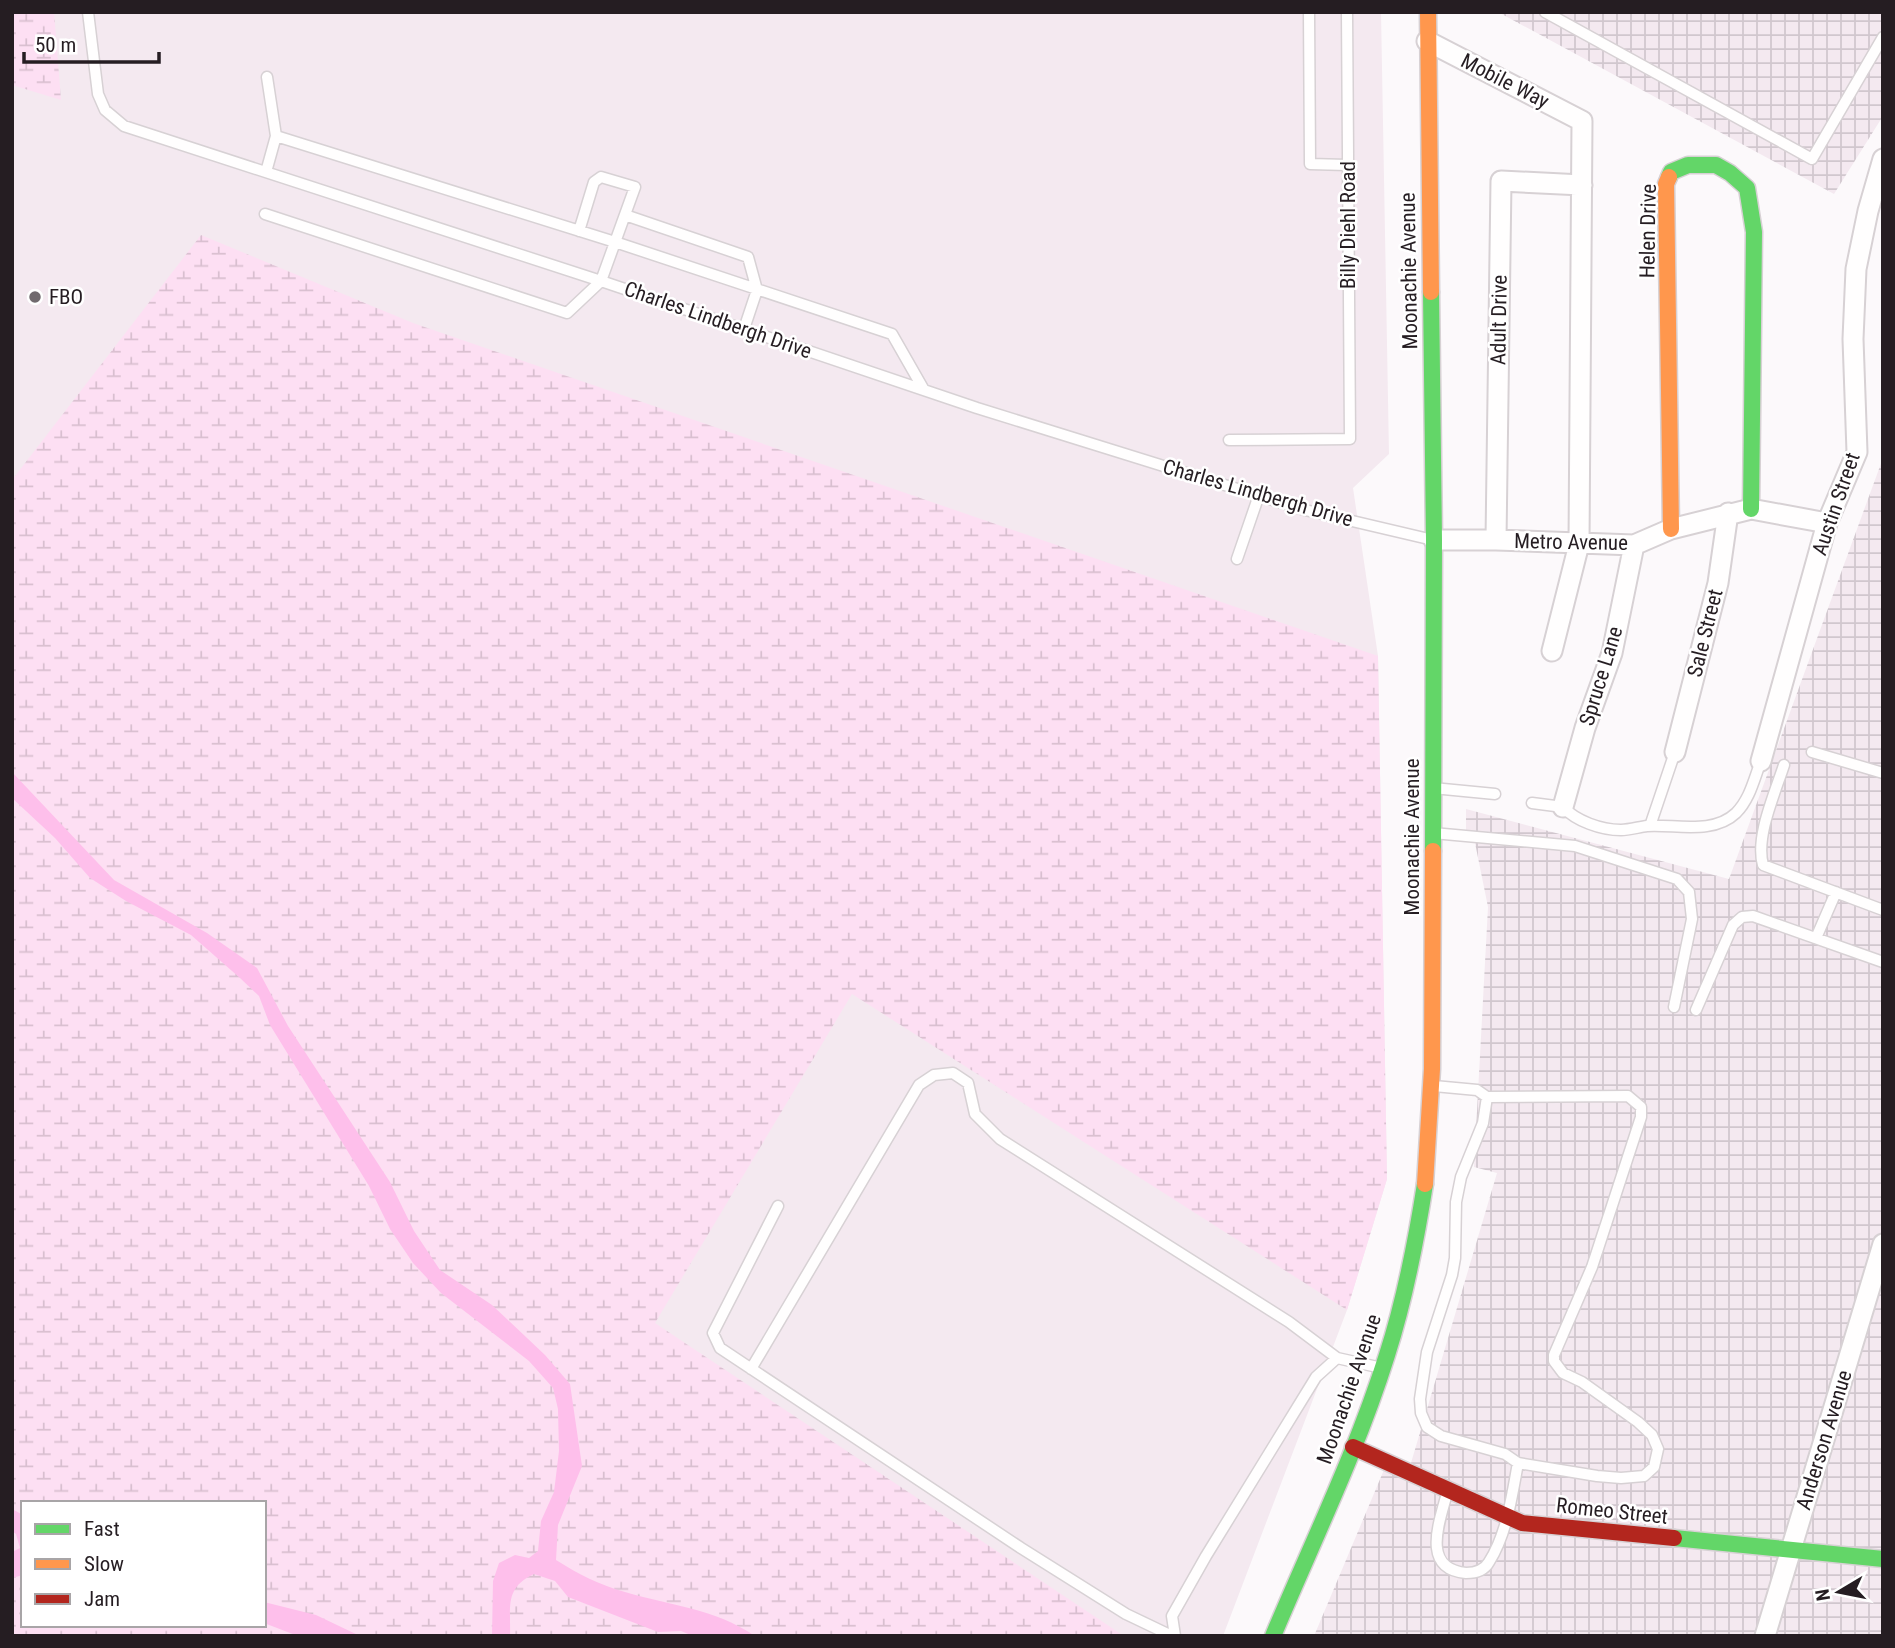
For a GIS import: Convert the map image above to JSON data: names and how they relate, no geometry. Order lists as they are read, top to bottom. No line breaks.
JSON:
{"streets":{"main road":["Helen Drive","Moonachie Avenue","Romeo Street"],"street":["Mobile Way","Adult Drive","Austin Street","Metro Avenue","Sale Street","Spruce Lane","Anderson Avenue"],"lane":["Billy Diehl Road","Charles Lindbergh Drive"]},"crossings":[["Mobile Way","Moonachie Avenue"],["Mobile Way","Adult Drive"],["Helen Drive","Metro Avenue"],["Moonachie Avenue","Charles Lindbergh Drive"],["Moonachie Avenue","Metro Avenue"],["Moonachie Avenue","Romeo Street"],["Charles Lindbergh Drive","Metro Avenue"],["Adult Drive","Metro Avenue"],["Austin Street","Metro Avenue"],["Metro Avenue","Sale Street"],["Metro Avenue","Spruce Lane"],["Anderson Avenue","Romeo Street"]],"places":["FBO"],"legend":["Fast","Slow","Jam"],"scale_bar":"50 m","north":"left"}
